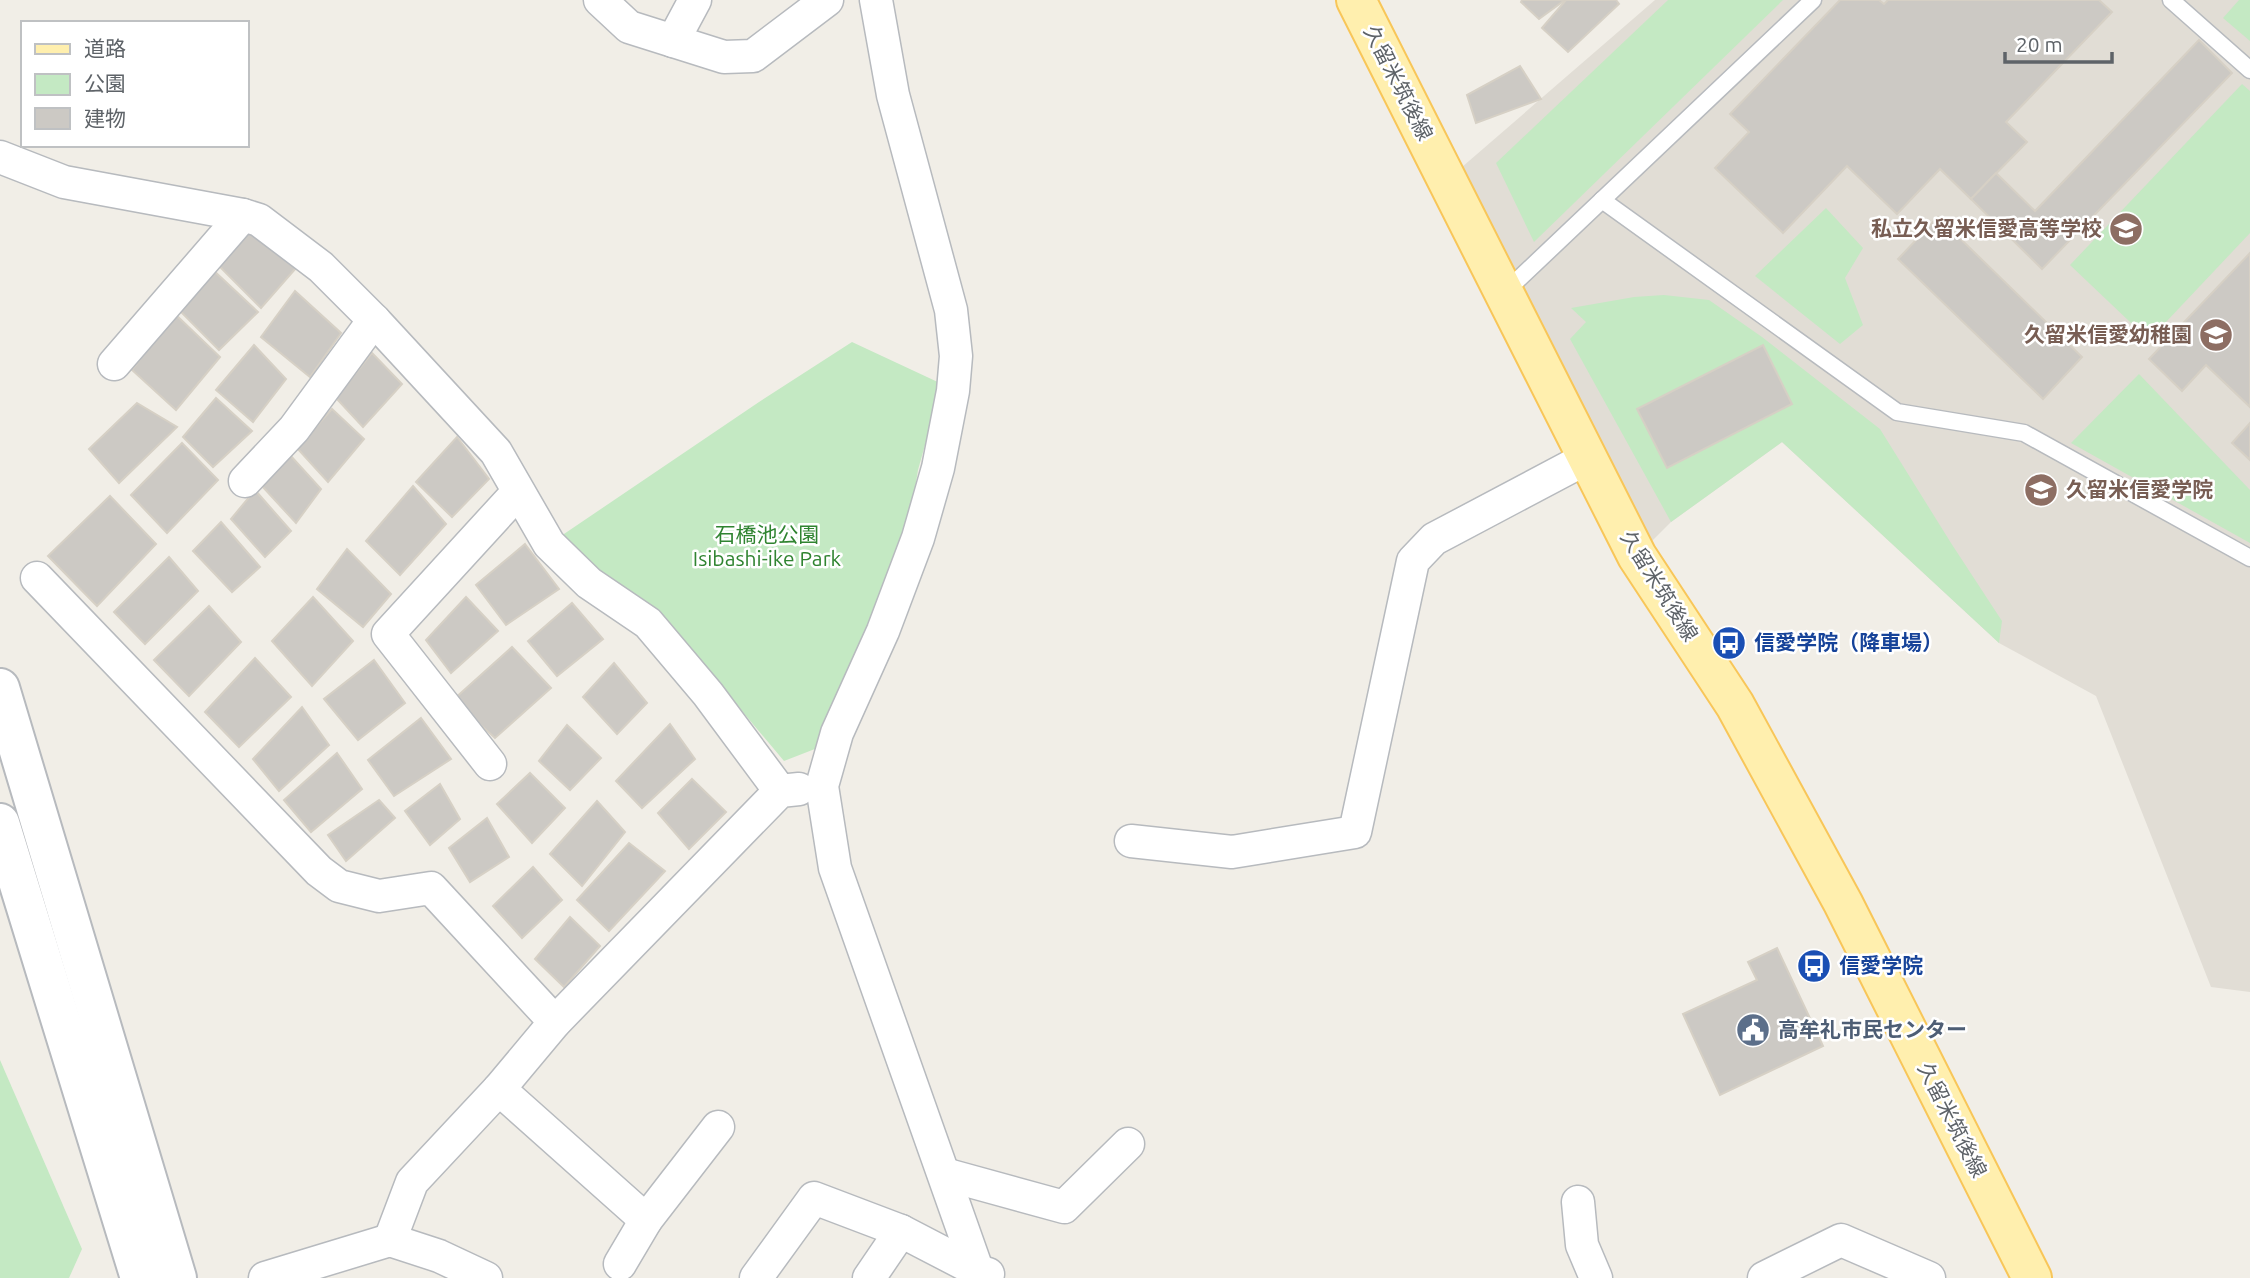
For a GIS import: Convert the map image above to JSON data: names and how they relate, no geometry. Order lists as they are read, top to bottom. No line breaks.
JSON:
{"streets":{"main road":["久留米筑後線"]},"parks":["石橋池公園 Isibashi-ike Park"],"places":{"school or university":["私立久留米信愛高等学校","久留米信愛幼稚園","久留米信愛学院"],"bus stop":["信愛学院（降車場）","信愛学院"],"public building":["高牟礼市民センター"]},"legend":["道路","公園","建物"],"scale_bar":"20 m"}
